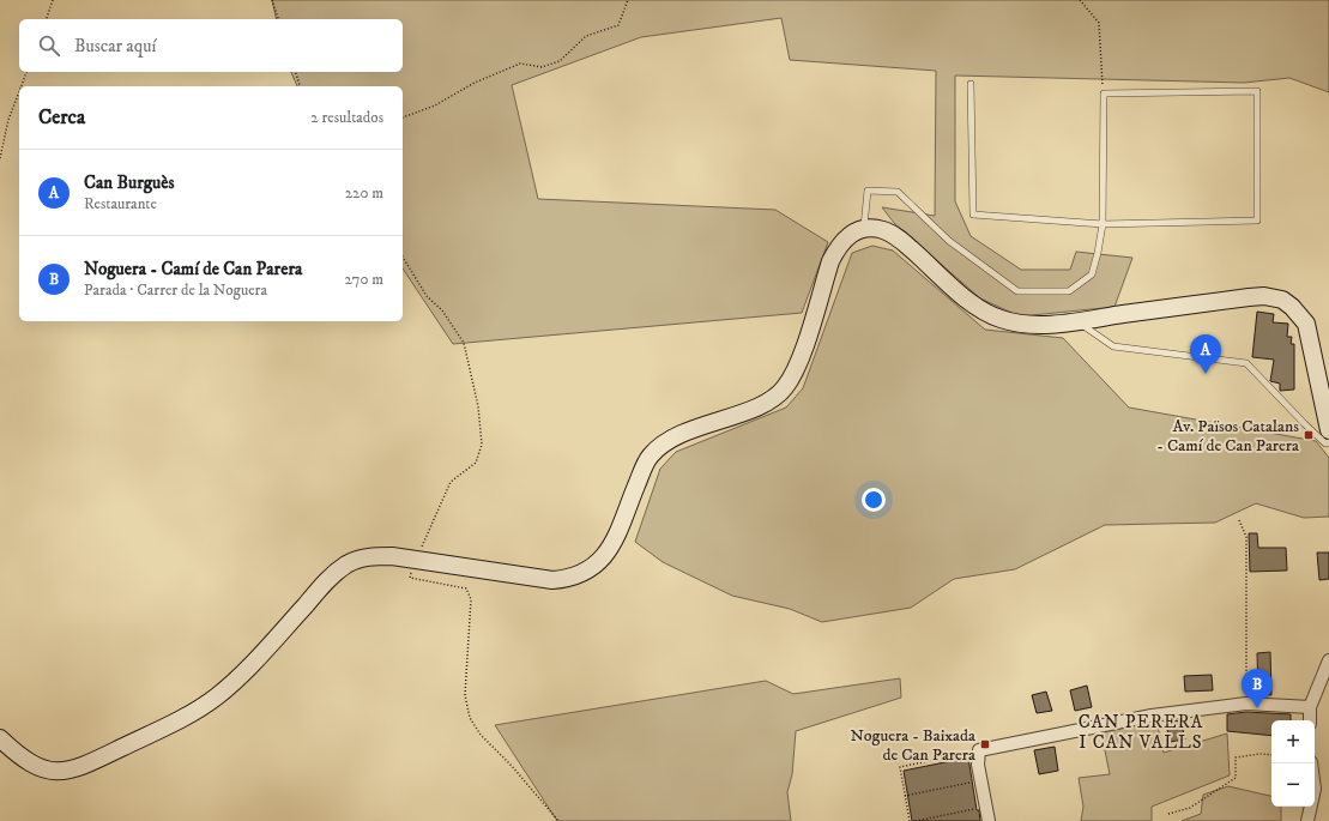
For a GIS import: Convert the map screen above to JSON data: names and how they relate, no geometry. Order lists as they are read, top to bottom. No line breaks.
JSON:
{"districts":["CAN PERERA I CAN VALLS"],"places":{"transit":["Av. Països Catalans - Camí de Can Parera","Noguera - Baixada de Can Parera"]},"page":{"search":"Buscar aquí","heading":["Cerca","2 resultados"],"list":[{"mark":"A","name":"Can Burguès","note":"Restaurante","value":"220 m"},{"mark":"B","name":"Noguera - Camí de Can Parera","note":"Parada · Carrer de la Noguera","value":"270 m"}],"pins":["A","B"],"map_buttons":["+","−"]}}
